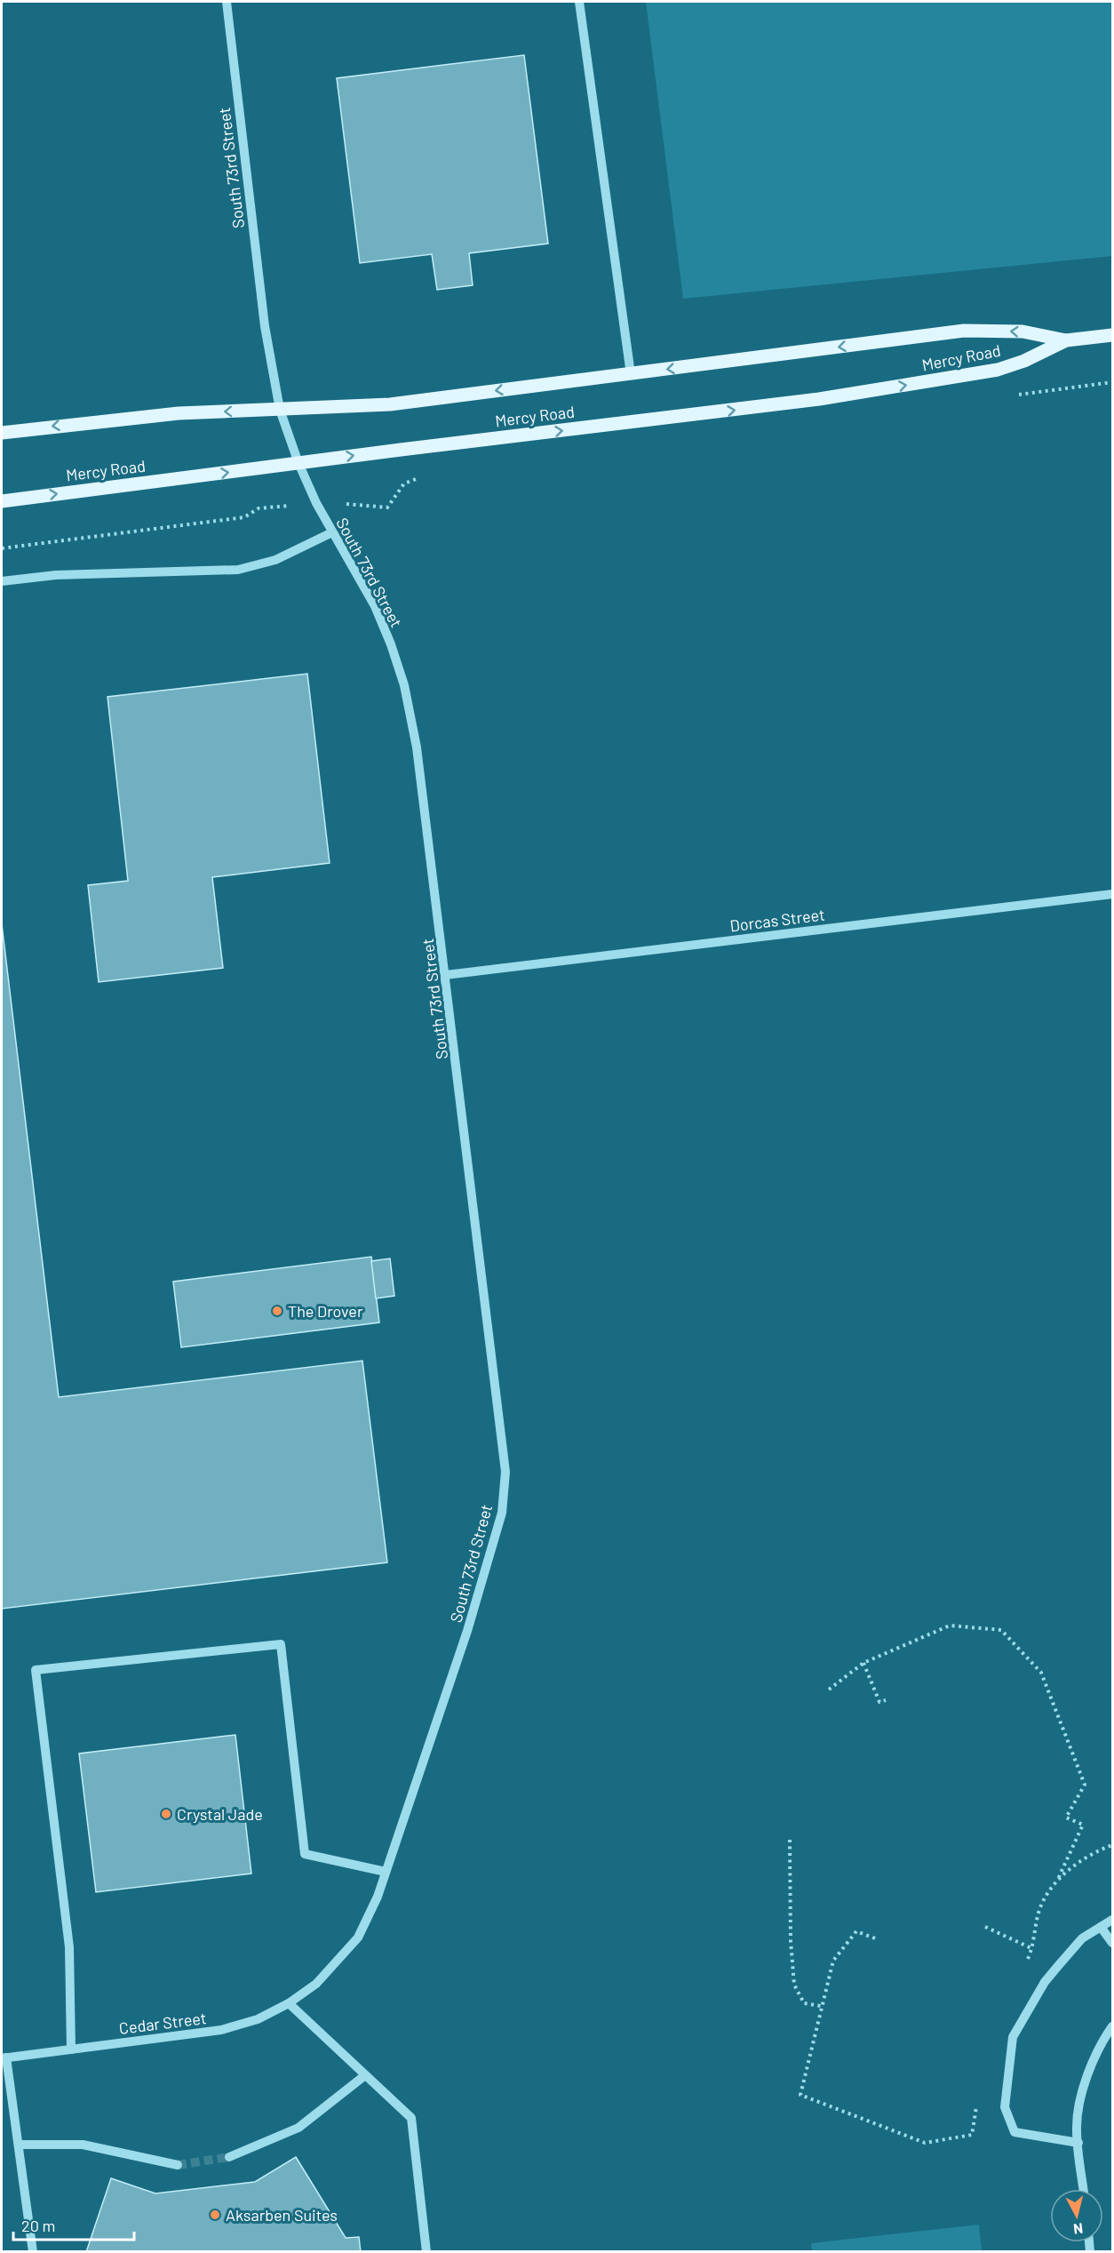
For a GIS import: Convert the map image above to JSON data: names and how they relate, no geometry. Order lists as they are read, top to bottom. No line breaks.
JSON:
{"streets":{"main road":["Mercy Road"],"street":["South 73rd Street","Dorcas Street","Cedar Street"]},"crossings":[["South 73rd Street","Mercy Road"],["South 73rd Street","Dorcas Street"],["South 73rd Street","Cedar Street"]],"places":["The Drover","Crystal Jade","Aksarben Suites"],"scale_bar":"20 m","north":"bottom"}
